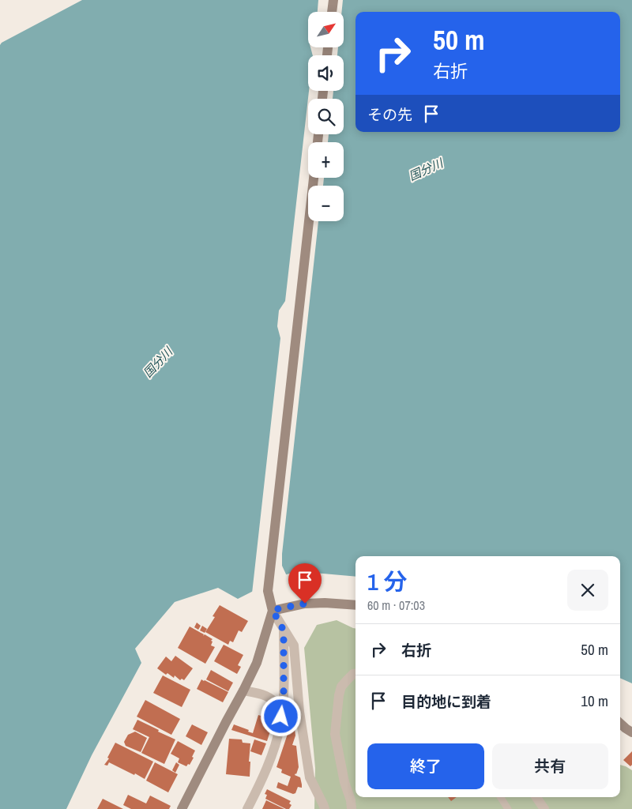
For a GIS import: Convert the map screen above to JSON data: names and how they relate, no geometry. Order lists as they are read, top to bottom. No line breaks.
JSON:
{"water":["国分川"],"north":"top right","page":{"map_buttons":["+","−"],"turn":["50 m","右折"],"then":"その先","heading":["1 分","60 m · 07:03"],"list":[{"name":"右折","value":"50 m"},{"name":"目的地に到着","value":"10 m"}],"buttons":["終了","共有"]}}
